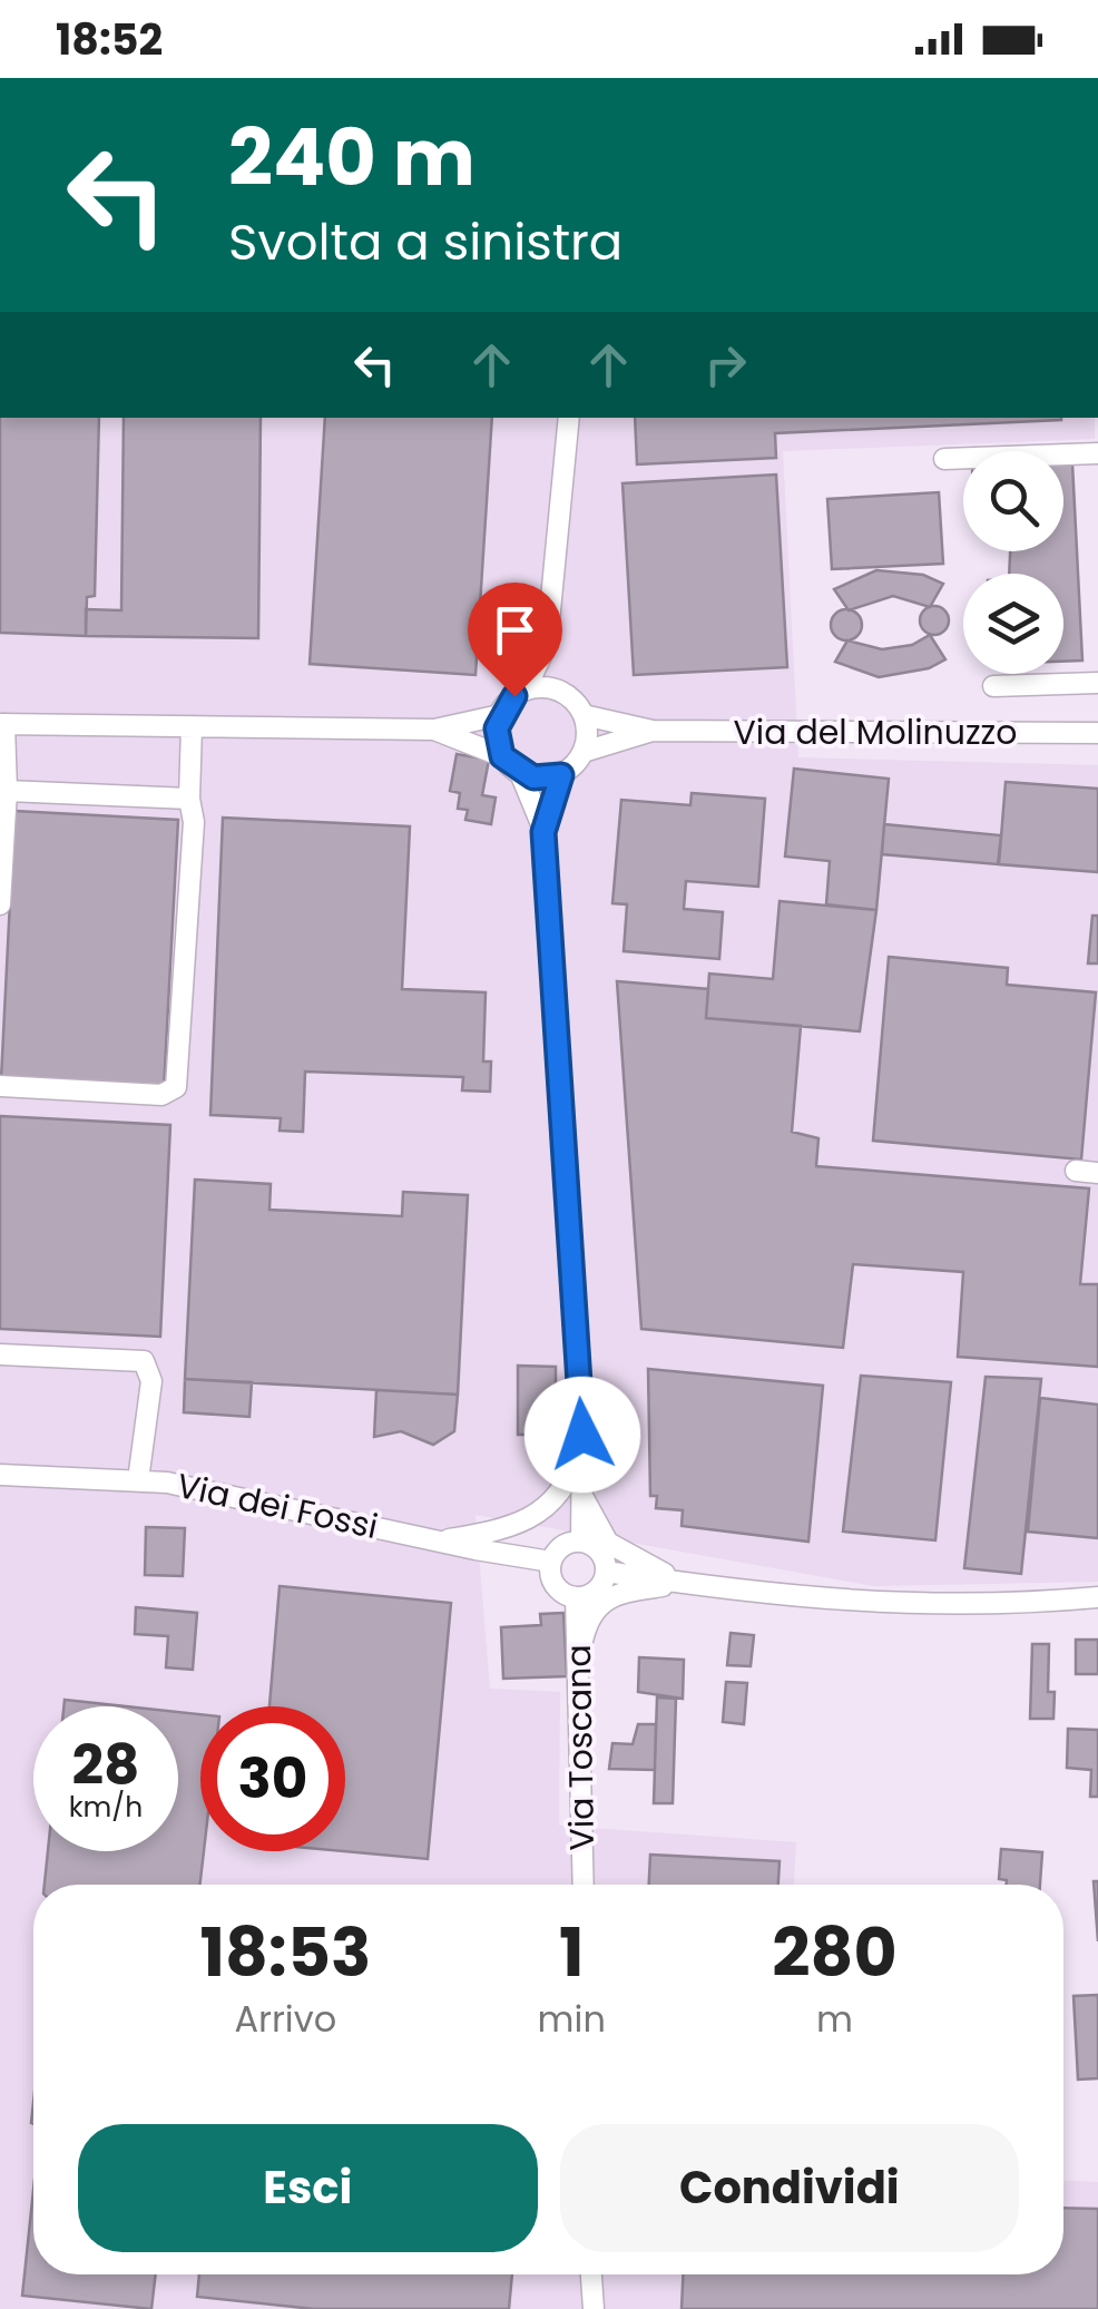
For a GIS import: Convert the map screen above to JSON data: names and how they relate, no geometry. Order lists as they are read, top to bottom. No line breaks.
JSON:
{"streets":{"street":["Via del Molinuzzo","Via dei Fossi","Via Toscana"]},"crossings":[["Via dei Fossi","Via Toscana"]],"page":{"status":"18:52","turn":["240 m","Svolta a sinistra"],"speed":"28 km/h","limit":"30","eta":["18:53","Arrivo","1","min","280","m"],"buttons":["Esci","Condividi"]}}
